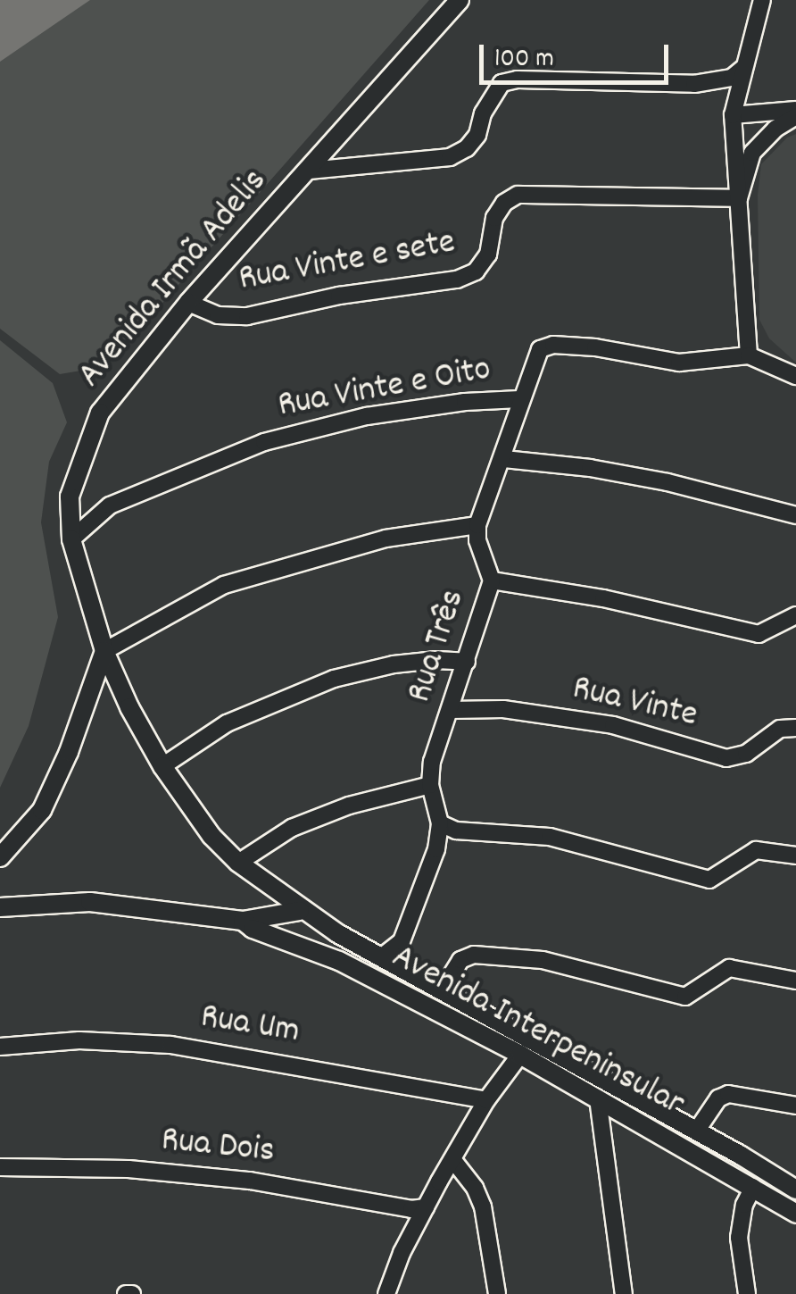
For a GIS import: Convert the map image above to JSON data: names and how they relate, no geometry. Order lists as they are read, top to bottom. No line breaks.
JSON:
{"streets":{"street":["Rua Vinte e sete","Avenida Irmã Adelis","Rua Vinte e Oito","Rua Três","Rua Vinte","Rua Um","Avenida Interpeninsular","Rua Dois"]},"crossings":[["Rua Vinte e sete","Avenida Irmã Adelis"],["Avenida Irmã Adelis","Rua Vinte e Oito"],["Avenida Irmã Adelis","Avenida Interpeninsular"],["Rua Três","Rua Vinte"],["Rua Três","Avenida Interpeninsular"]],"scale_bar":"100 m"}
